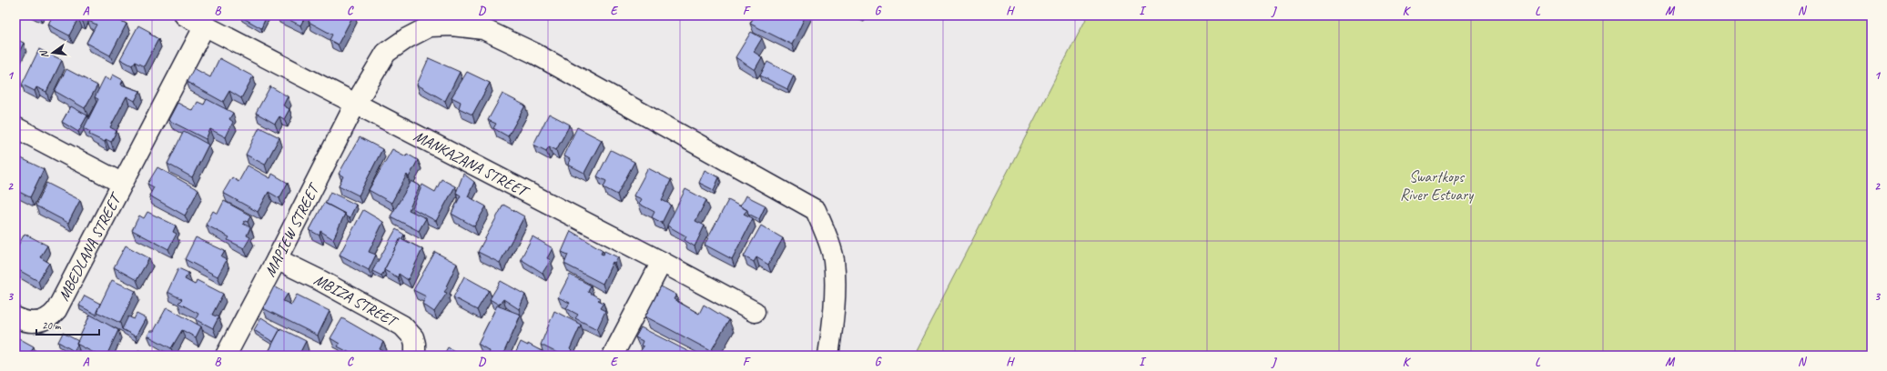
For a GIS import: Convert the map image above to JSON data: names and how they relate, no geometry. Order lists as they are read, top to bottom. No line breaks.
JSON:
{"streets":{"street":["MANKAZANA STREET","MAPIEW STREET","MBEDLANA STREET","MBIZA STREET"]},"crossings":[["MANKAZANA STREET","MAPIEW STREET"],["MANKAZANA STREET","MBEDLANA STREET"],["MAPIEW STREET","MBIZA STREET"]],"parks":["Swartkops River Estuary"],"scale_bar":"20 m","north":"left","grid":{"columns":["A","B","C","D","E","F","G","H","I","J","K","L","M","N"],"rows":["1","2","3"]}}
